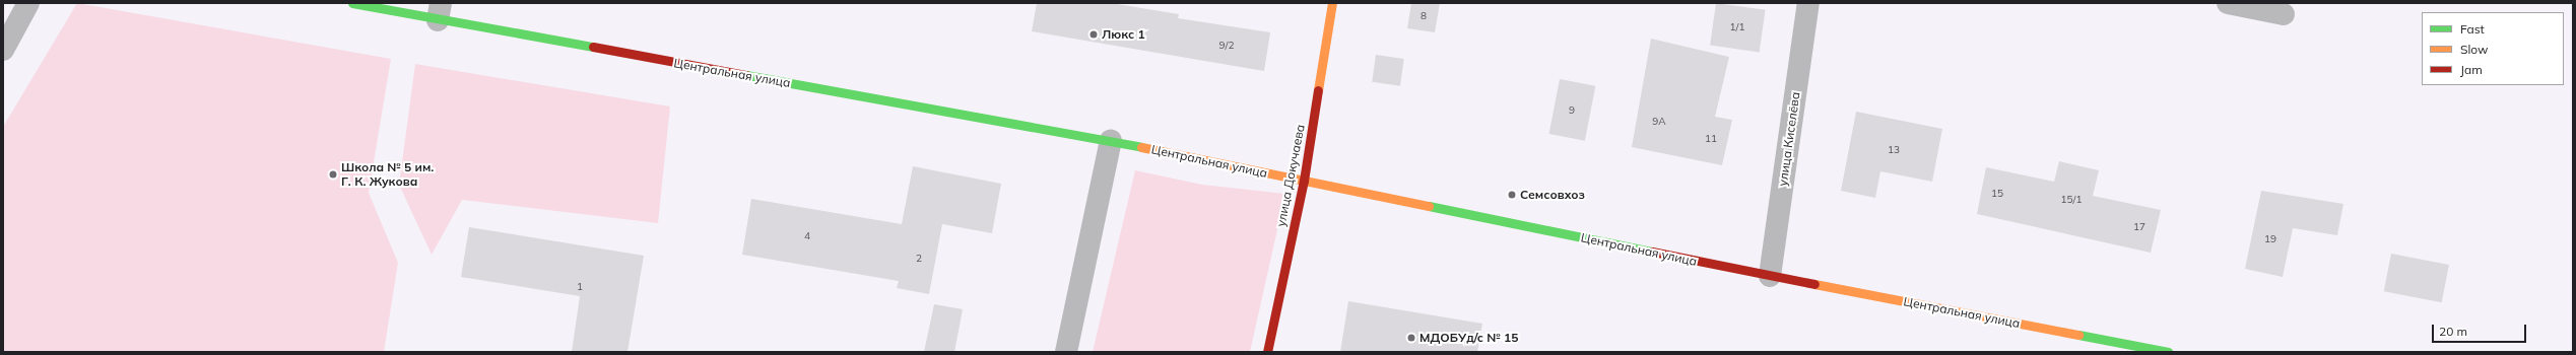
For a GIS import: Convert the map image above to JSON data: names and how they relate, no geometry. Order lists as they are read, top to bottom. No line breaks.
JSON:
{"streets":{"street":["Центральная улица","улица Киселёва","улица Докучаева"]},"crossings":[["Центральная улица","улица Киселёва"],["Центральная улица","улица Докучаева"]],"places":["Люкс 1","Школа № 5 им. Г. К. Жукова","Семсовхоз","МДОБУд/с № 15"],"house_numbers":["8","1/1","9/2","9","9А","11","13","15","15/1","17","4","19","2","1"],"legend":["Fast","Slow","Jam"],"scale_bar":"20 m"}
